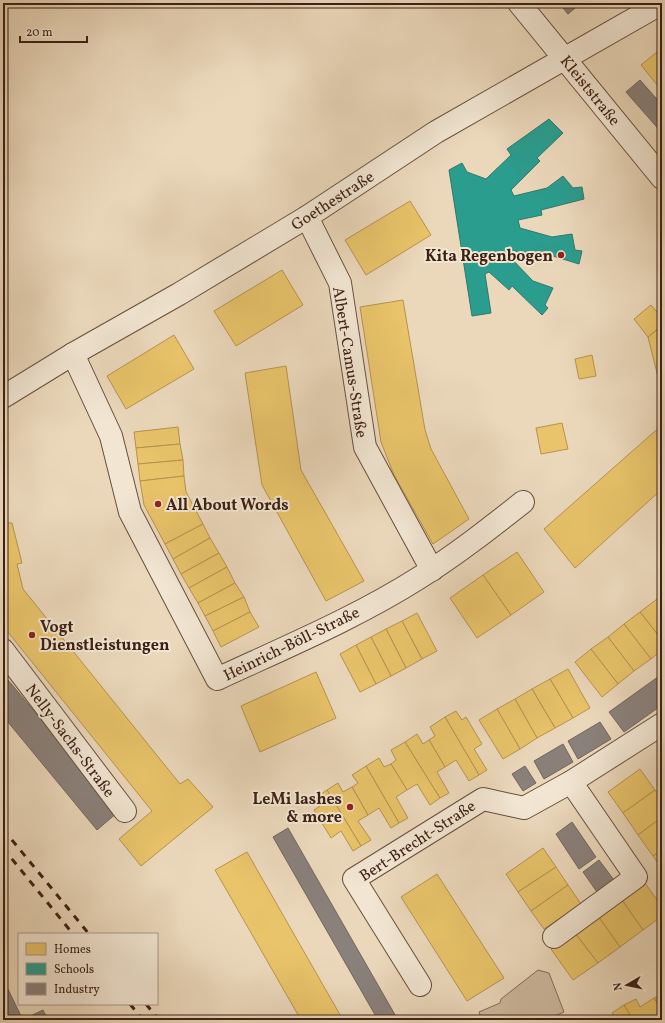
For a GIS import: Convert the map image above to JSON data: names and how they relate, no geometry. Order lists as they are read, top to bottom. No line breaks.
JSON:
{"streets":{"street":["Kleiststraße","Goethestraße","Albert-Camus-Straße","Heinrich-Böll-Straße","Nelly-Sachs-Straße","Bert-Brecht-Straße"]},"crossings":[["Kleiststraße","Goethestraße"],["Goethestraße","Albert-Camus-Straße"],["Goethestraße","Heinrich-Böll-Straße"],["Albert-Camus-Straße","Heinrich-Böll-Straße"]],"places":["Kita Regenbogen","All About Words","Vogt Dienstleistungen","LeMi lashes & more"],"legend":["Homes","Schools","Industry"],"scale_bar":"20 m","north":"left"}
